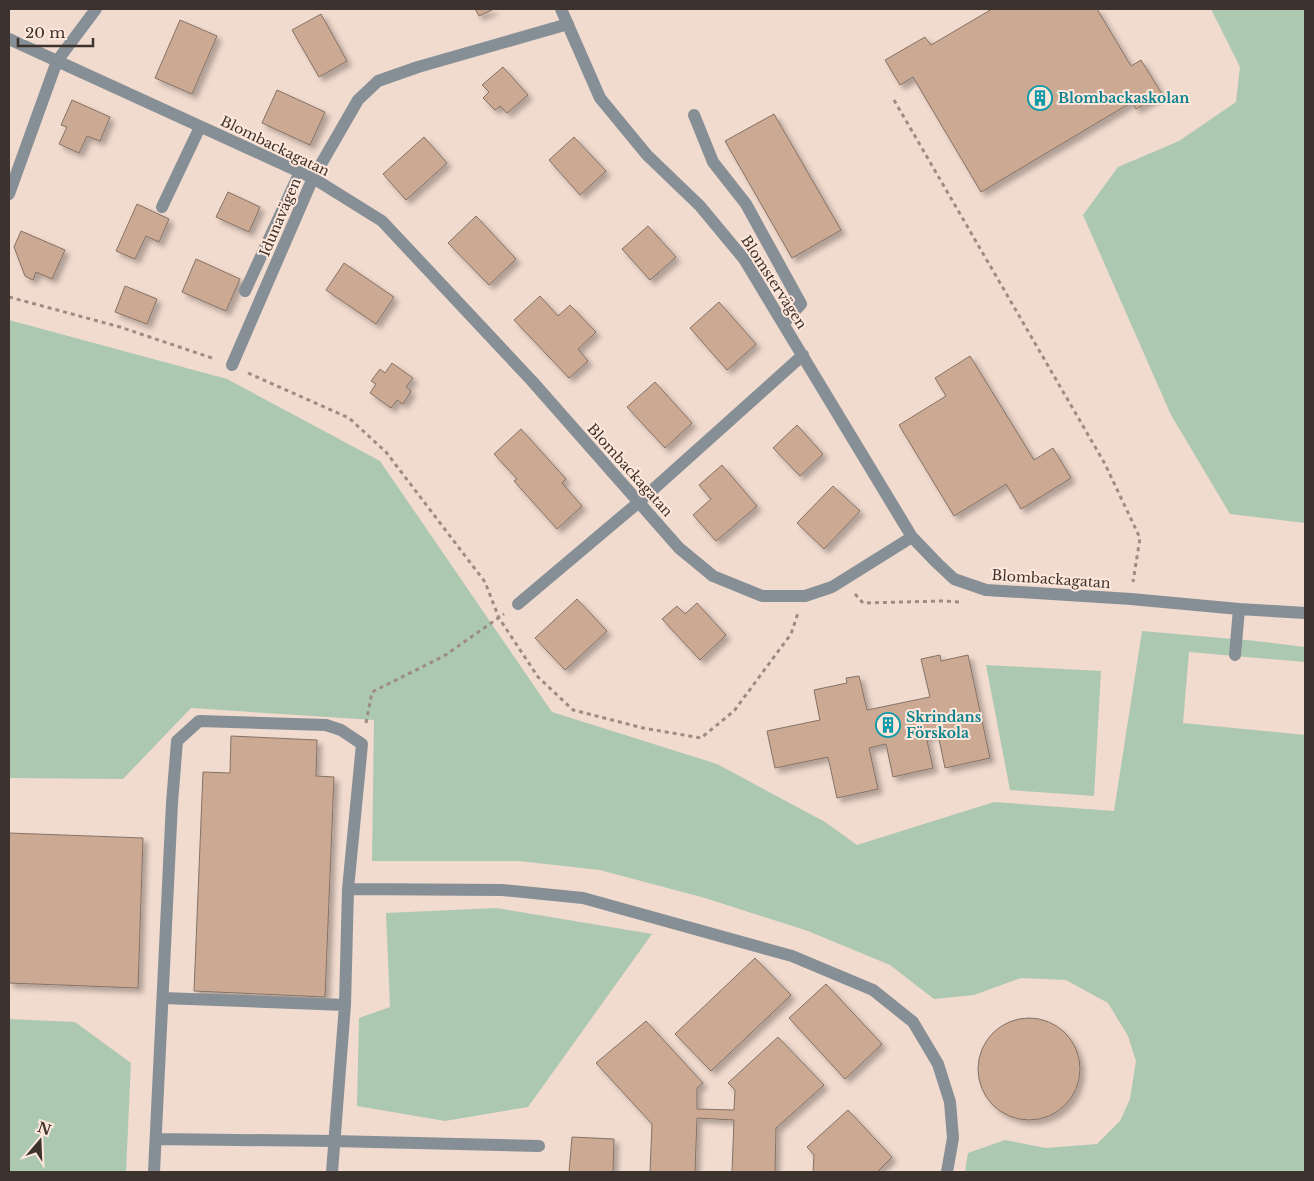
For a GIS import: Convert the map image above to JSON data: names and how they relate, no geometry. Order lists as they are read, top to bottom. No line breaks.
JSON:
{"streets":{"street":["Blombackagatan","Idunavägen","Blomstervägen"]},"crossings":[["Blombackagatan","Idunavägen"],["Blombackagatan","Blomstervägen"],["Idunavägen","Blomstervägen"]],"places":{"building":["Blombackaskolan","Skrindans Förskola"]},"scale_bar":"20 m","north":"top"}
